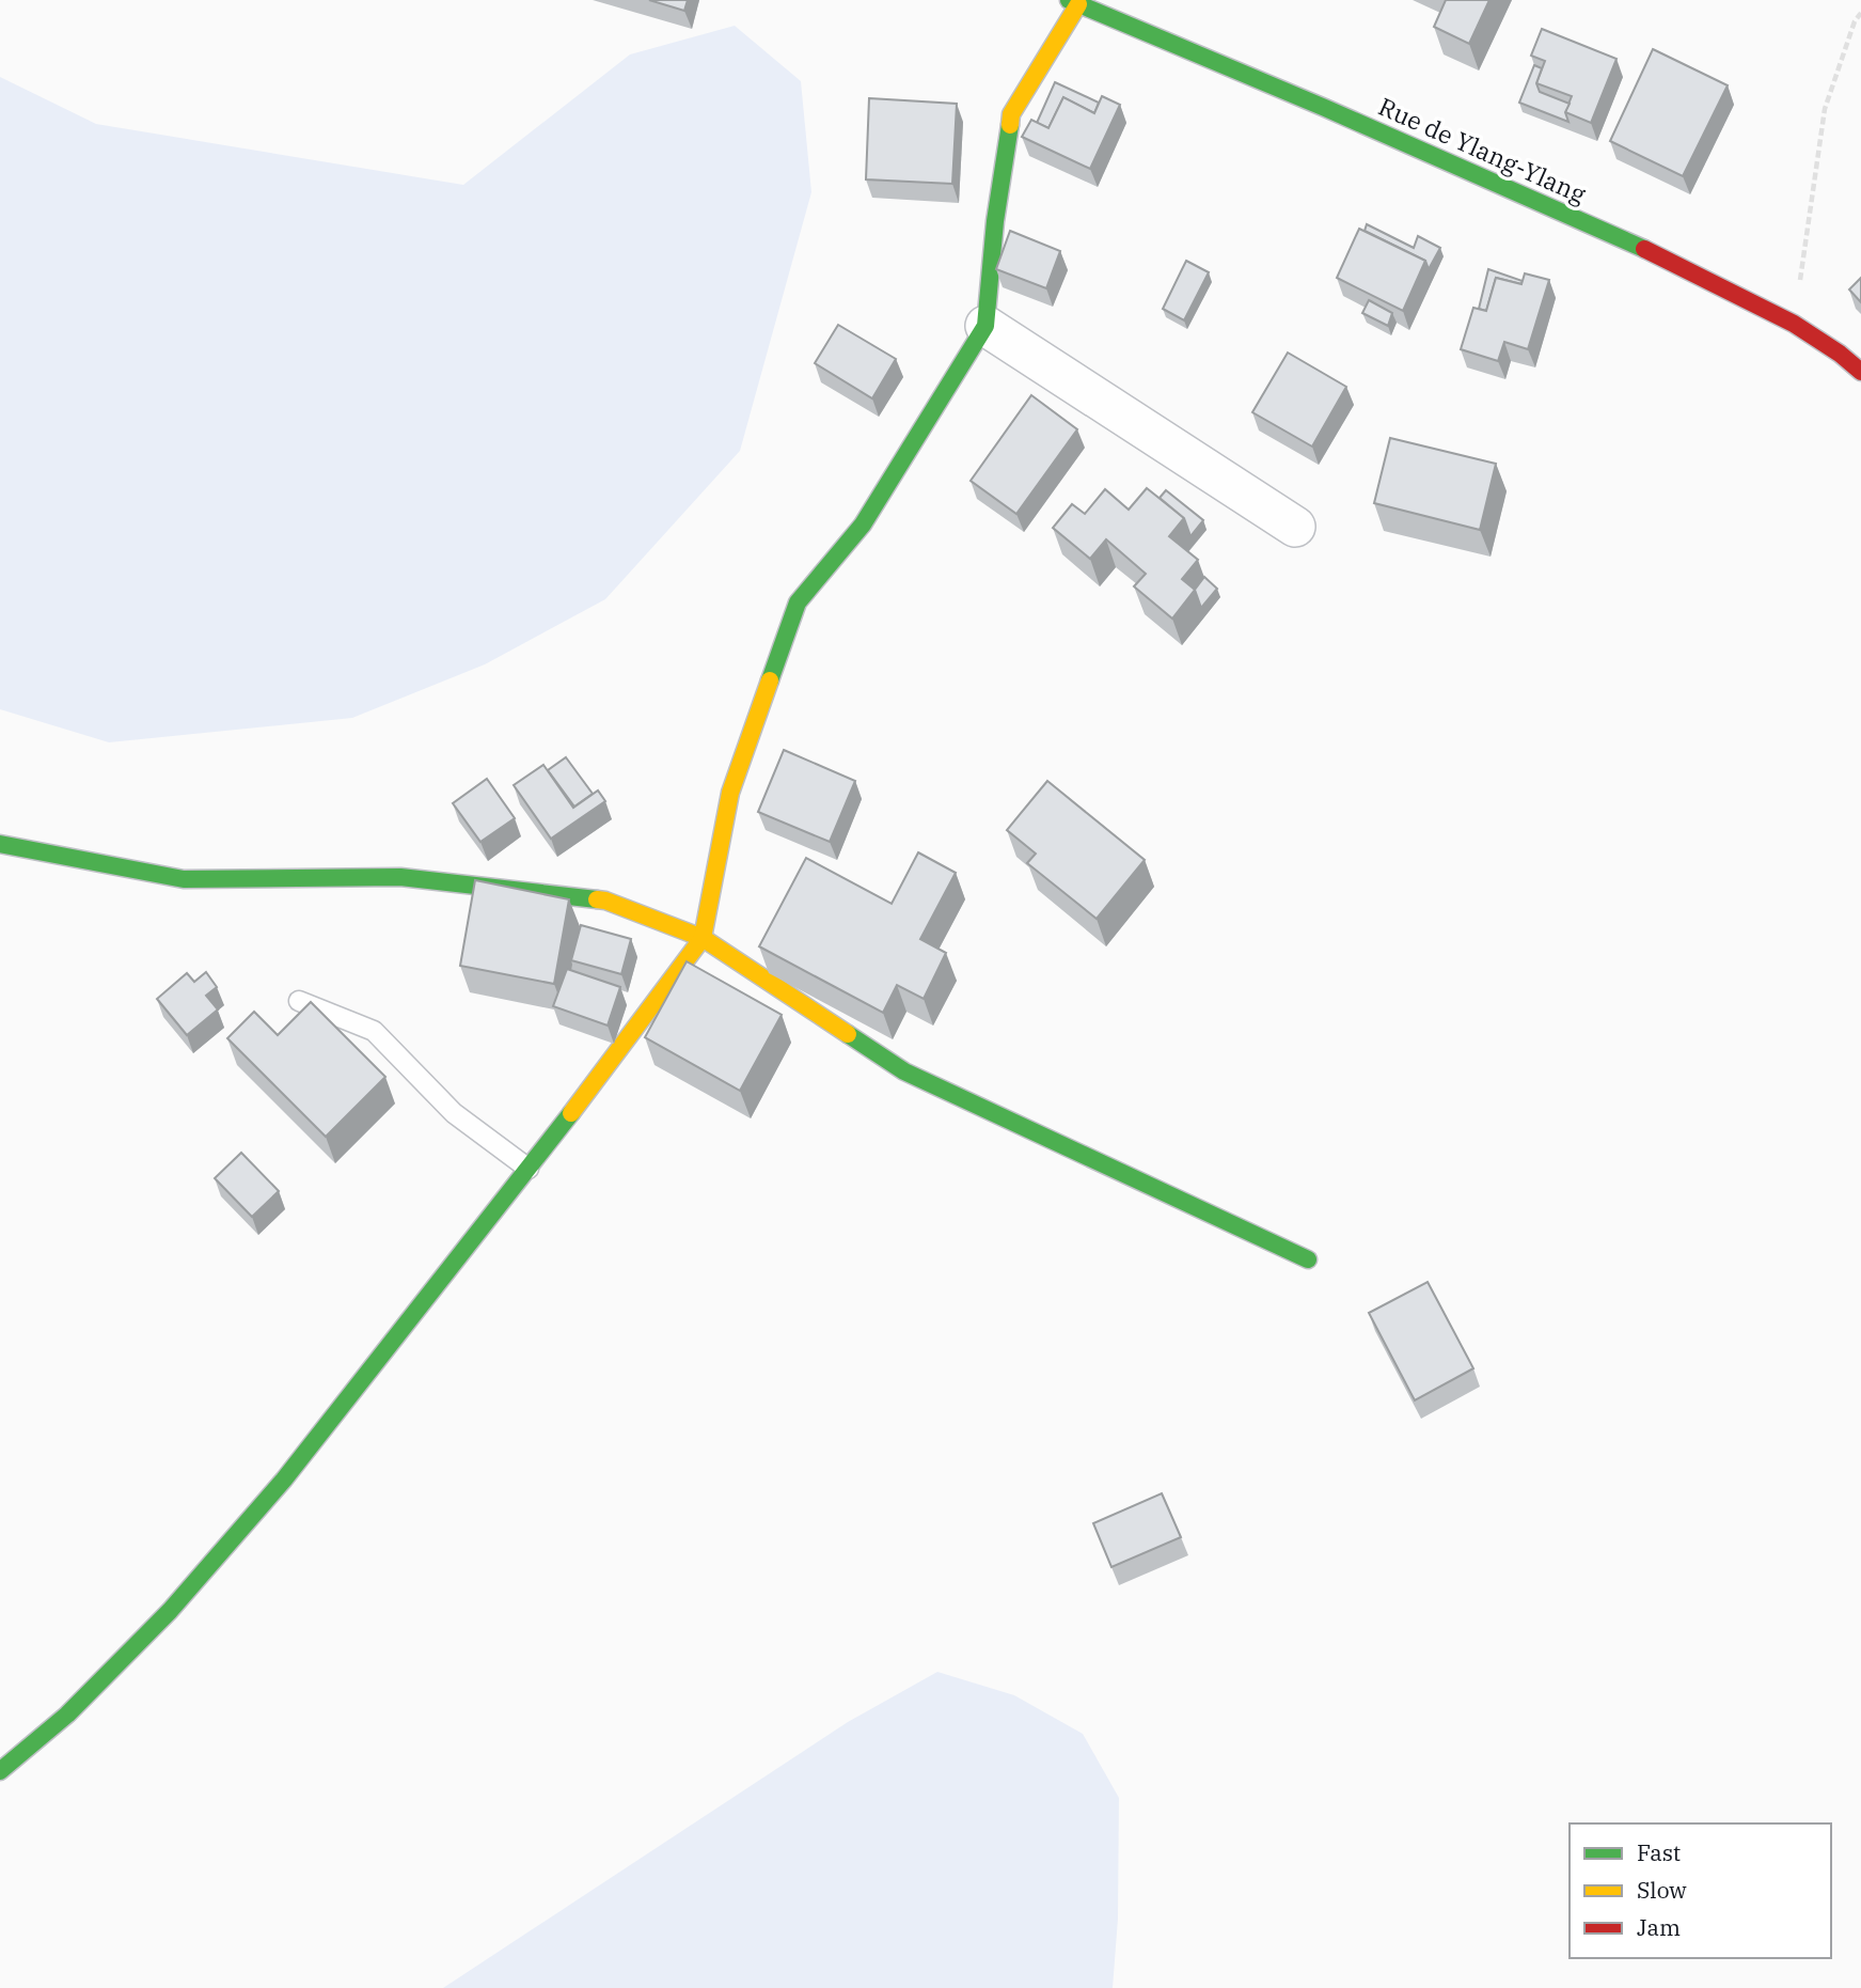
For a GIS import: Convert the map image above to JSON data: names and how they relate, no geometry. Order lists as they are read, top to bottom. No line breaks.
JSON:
{"streets":{"street":["Rue de Ylang-Ylang"]},"legend":["Fast","Slow","Jam"]}
